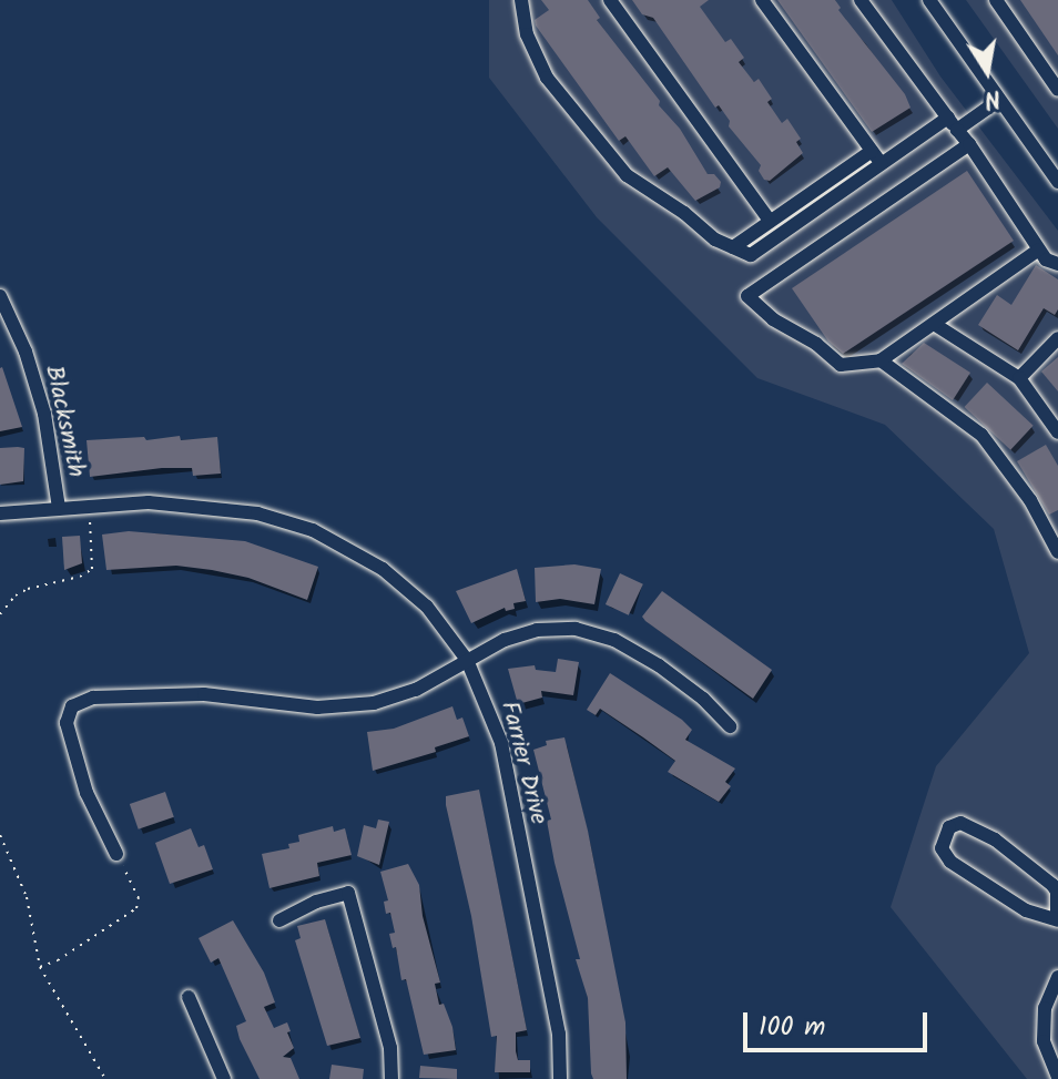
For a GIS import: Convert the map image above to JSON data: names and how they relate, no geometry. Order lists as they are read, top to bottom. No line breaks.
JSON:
{"streets":{"street":["Blacksmith","Farrier Drive"]},"crossings":[["Blacksmith","Farrier Drive"]],"scale_bar":"100 m","north":"bottom"}
